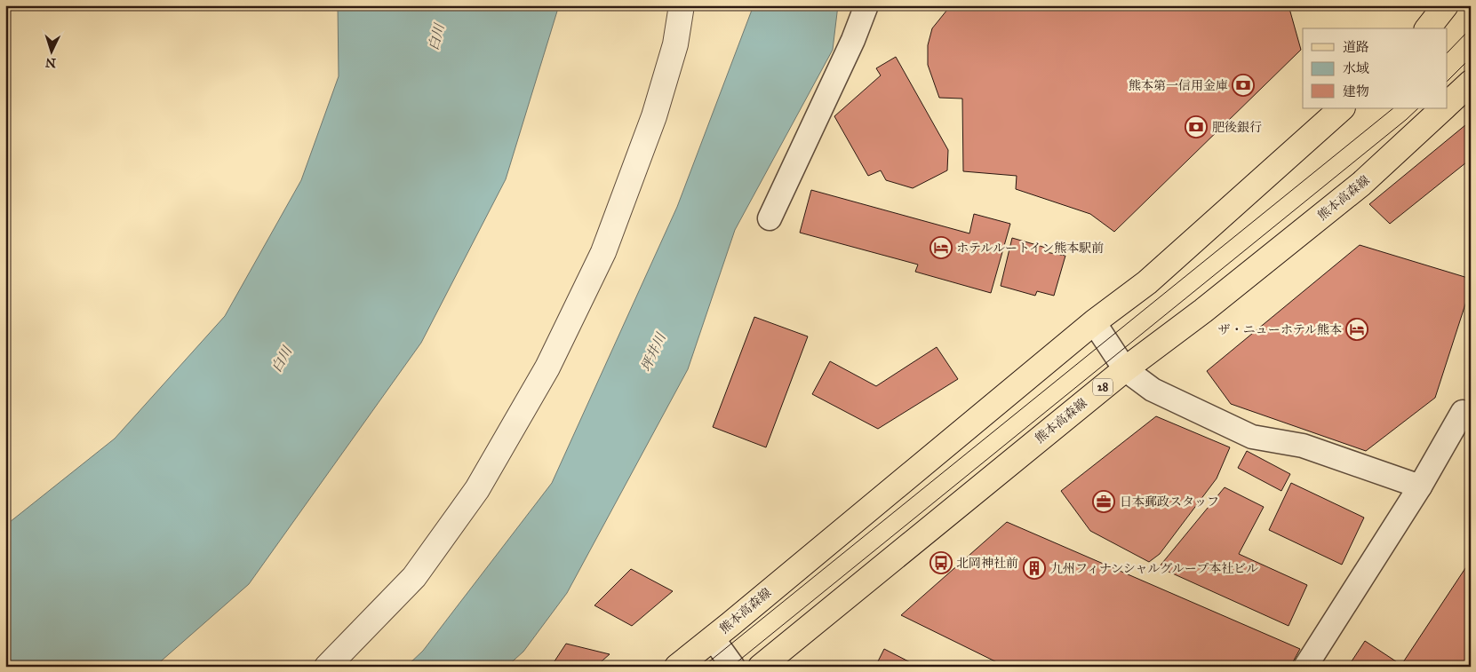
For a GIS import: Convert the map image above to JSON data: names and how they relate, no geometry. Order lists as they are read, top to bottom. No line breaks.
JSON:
{"streets":{"main road":["熊本高森線","28"]},"water":["白川","坪井川"],"places":{"bank":["熊本第一信用金庫","肥後銀行"],"hotel":["ホテルルートイン熊本駅前","ザ・ニューホテル熊本"],"office":["日本郵政スタッフ"],"bus stop":["北岡神社前"],"building":["九州フィナンシャルグループ本社ビル"]},"legend":["道路","水域","建物"],"north":"bottom"}
